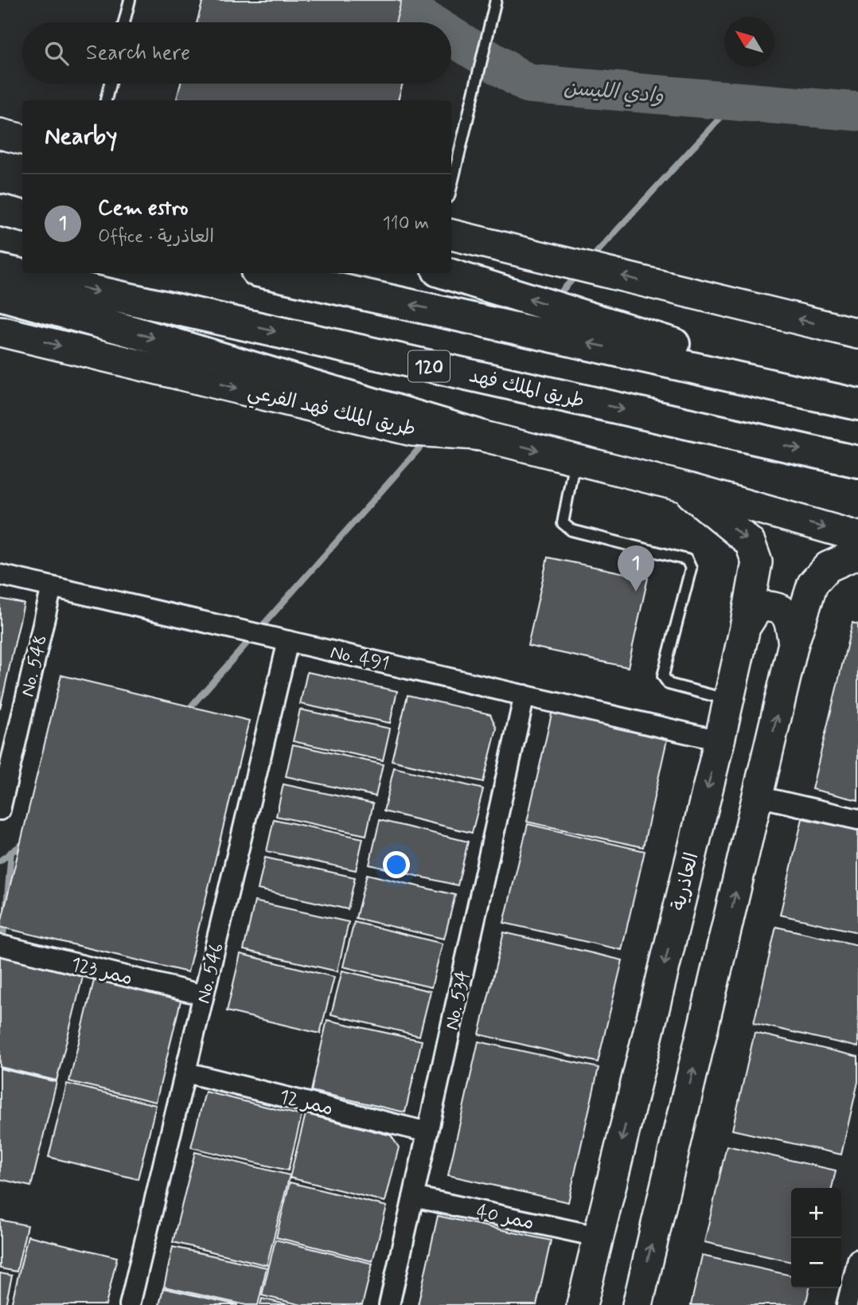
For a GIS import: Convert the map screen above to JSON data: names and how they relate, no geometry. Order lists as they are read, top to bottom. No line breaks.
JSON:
{"streets":{"highway":["120","طريق الملك فهد"],"street":["طريق الملك فهد الفرعي","No. 491","No. 548","العاذرية","ممر 123","No. 546","No. 534","ممر 12","ممر 40"]},"crossings":[["طريق الملك فهد الفرعي","العاذرية"],["No. 491","No. 548"],["No. 491","العاذرية"],["No. 491","No. 546"],["No. 491","No. 534"],["العاذرية","ممر 40"],["ممر 123","No. 546"],["No. 546","ممر 12"],["No. 534","ممر 12"],["No. 534","ممر 40"]],"water":["وادي الليسن"],"north":"top left","page":{"search":"Search here","heading":"Nearby","list":[{"mark":"1","name":"Cem estro","note":"Office · العاذرية","value":"110 m"}],"pins":"1","map_buttons":["+","−"]}}
